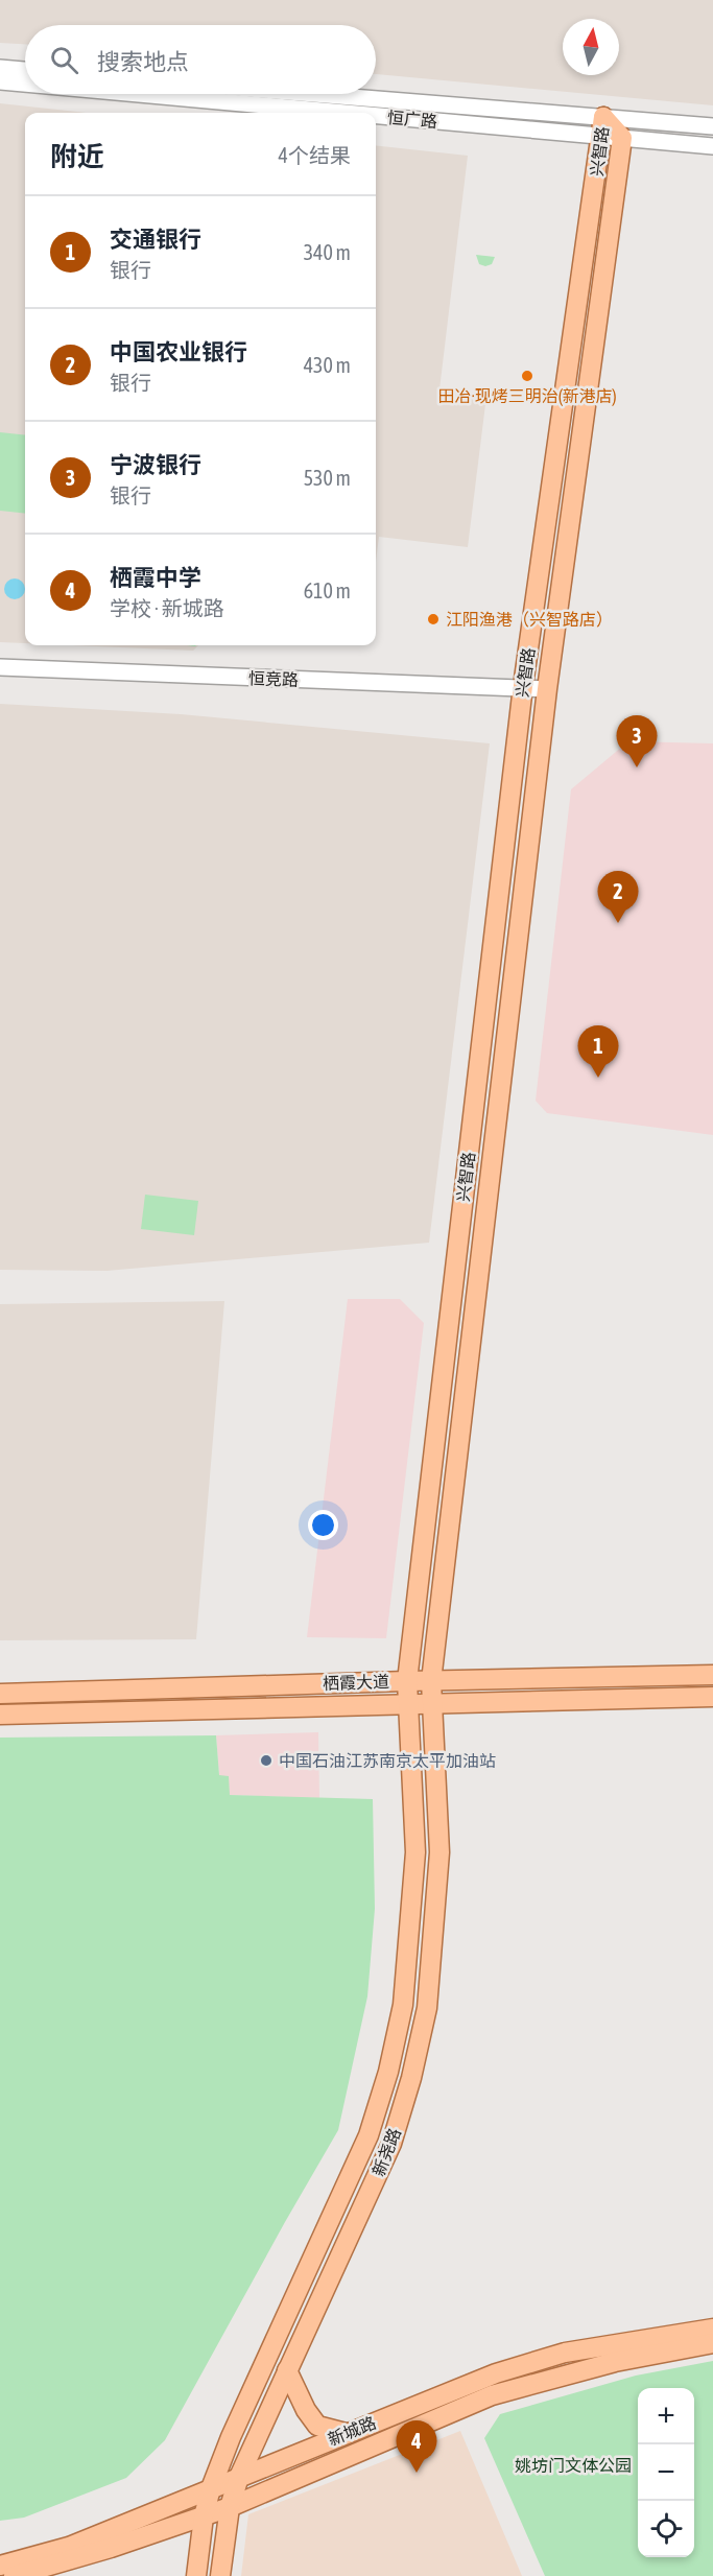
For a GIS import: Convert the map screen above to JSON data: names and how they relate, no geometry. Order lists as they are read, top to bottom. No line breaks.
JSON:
{"streets":{"main road":["兴智路","栖霞大道","新尧路","新城路"],"street":["恒广路","恒竞路"]},"crossings":[["恒广路","兴智路"],["兴智路","恒竞路"],["兴智路","栖霞大道"],["兴智路","新尧路"],["栖霞大道","新尧路"],["新尧路","新城路"]],"parks":["姚坊门文体公园"],"places":["田冶·现烤三明治(新港店)","江阳渔港（兴智路店）","中国石油江苏南京太平加油站"],"north":"top","page":{"search":"搜索地点","heading":["附近","4个结果"],"list":[{"mark":"1","name":"交通银行","note":"银行","value":"340 m"},{"mark":"2","name":"中国农业银行","note":"银行","value":"430 m"},{"mark":"3","name":"宁波银行","note":"银行","value":"530 m"},{"mark":"4","name":"栖霞中学","note":"学校 · 新城路","value":"610 m"}],"pins":["3","2","1","4"],"map_buttons":["+","−"]}}
